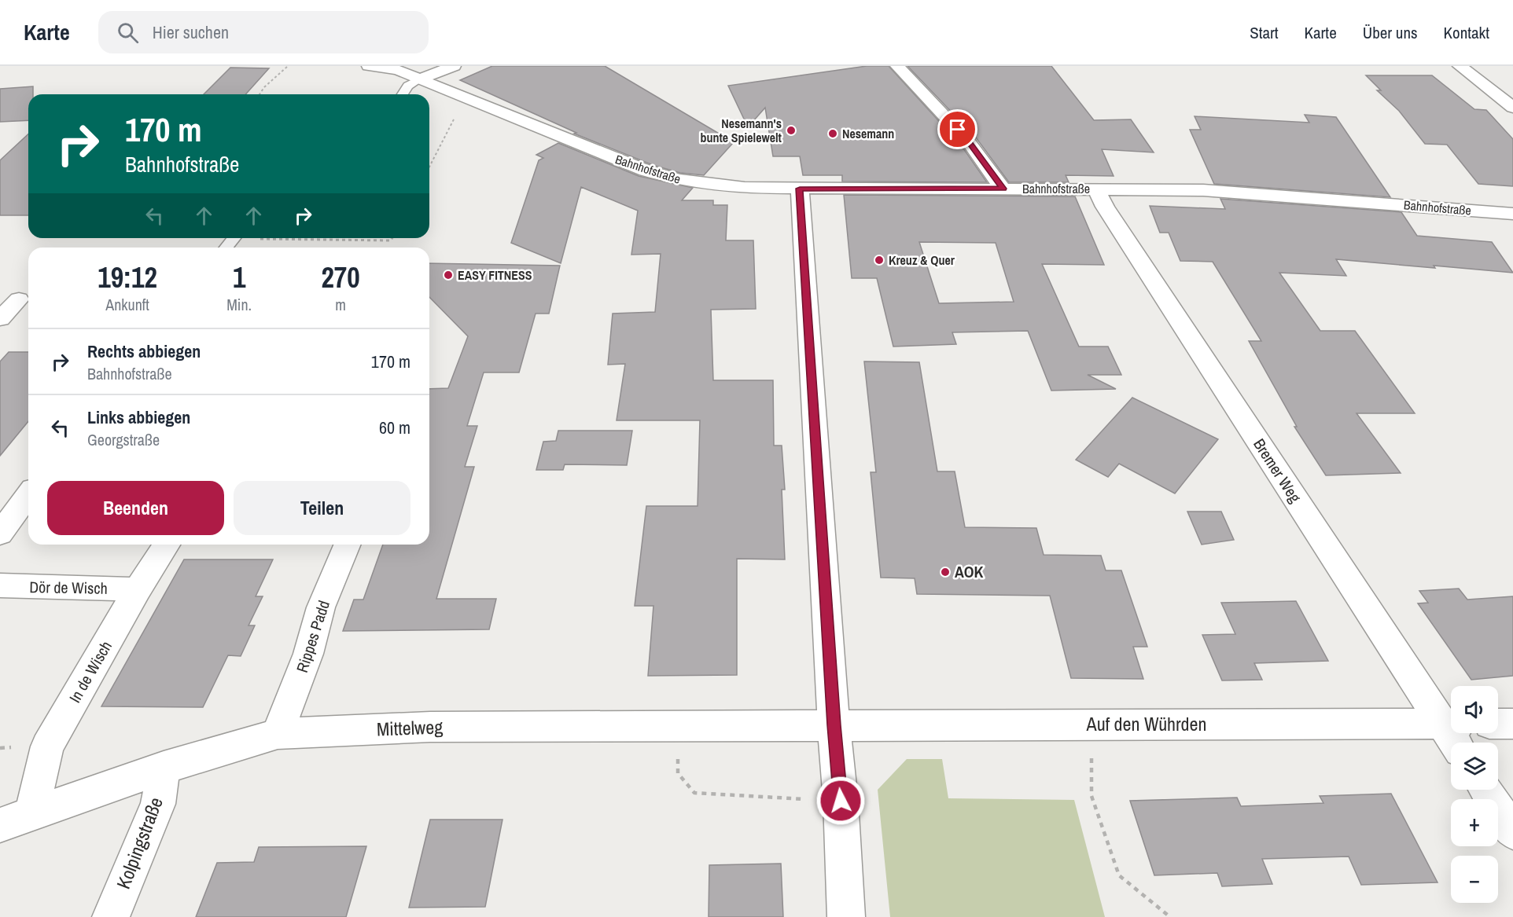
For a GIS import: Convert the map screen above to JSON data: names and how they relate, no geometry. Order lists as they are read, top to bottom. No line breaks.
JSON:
{"streets":{"street":["Bahnhofstraße","Bremer Weg","Dör de Wisch","Rippes Padd","In de Wisch","Auf den Wührden","Mittelweg","Kolpingstraße"]},"crossings":[["Bahnhofstraße","Bremer Weg"],["Bremer Weg","Auf den Wührden"],["Dör de Wisch","In de Wisch"],["Rippes Padd","Mittelweg"],["In de Wisch","Mittelweg"],["Auf den Wührden","Mittelweg"],["Mittelweg","Kolpingstraße"]],"places":["Nesemann's bunte Spielewelt","Nesemann","Kreuz & Quer","EASY FITNESS","AOK"],"page":{"header":"Karte","search":"Hier suchen","nav":["Start","Karte","Über uns","Kontakt"],"turn":["170 m","Bahnhofstraße"],"eta":["19:12","Ankunft","1","Min.","270","m"],"list":[{"name":"Rechts abbiegen","note":"Bahnhofstraße","value":"170 m"},{"name":"Links abbiegen","note":"Georgstraße","value":"60 m"}],"buttons":["Beenden","Teilen"],"map_buttons":["+","−"]}}
